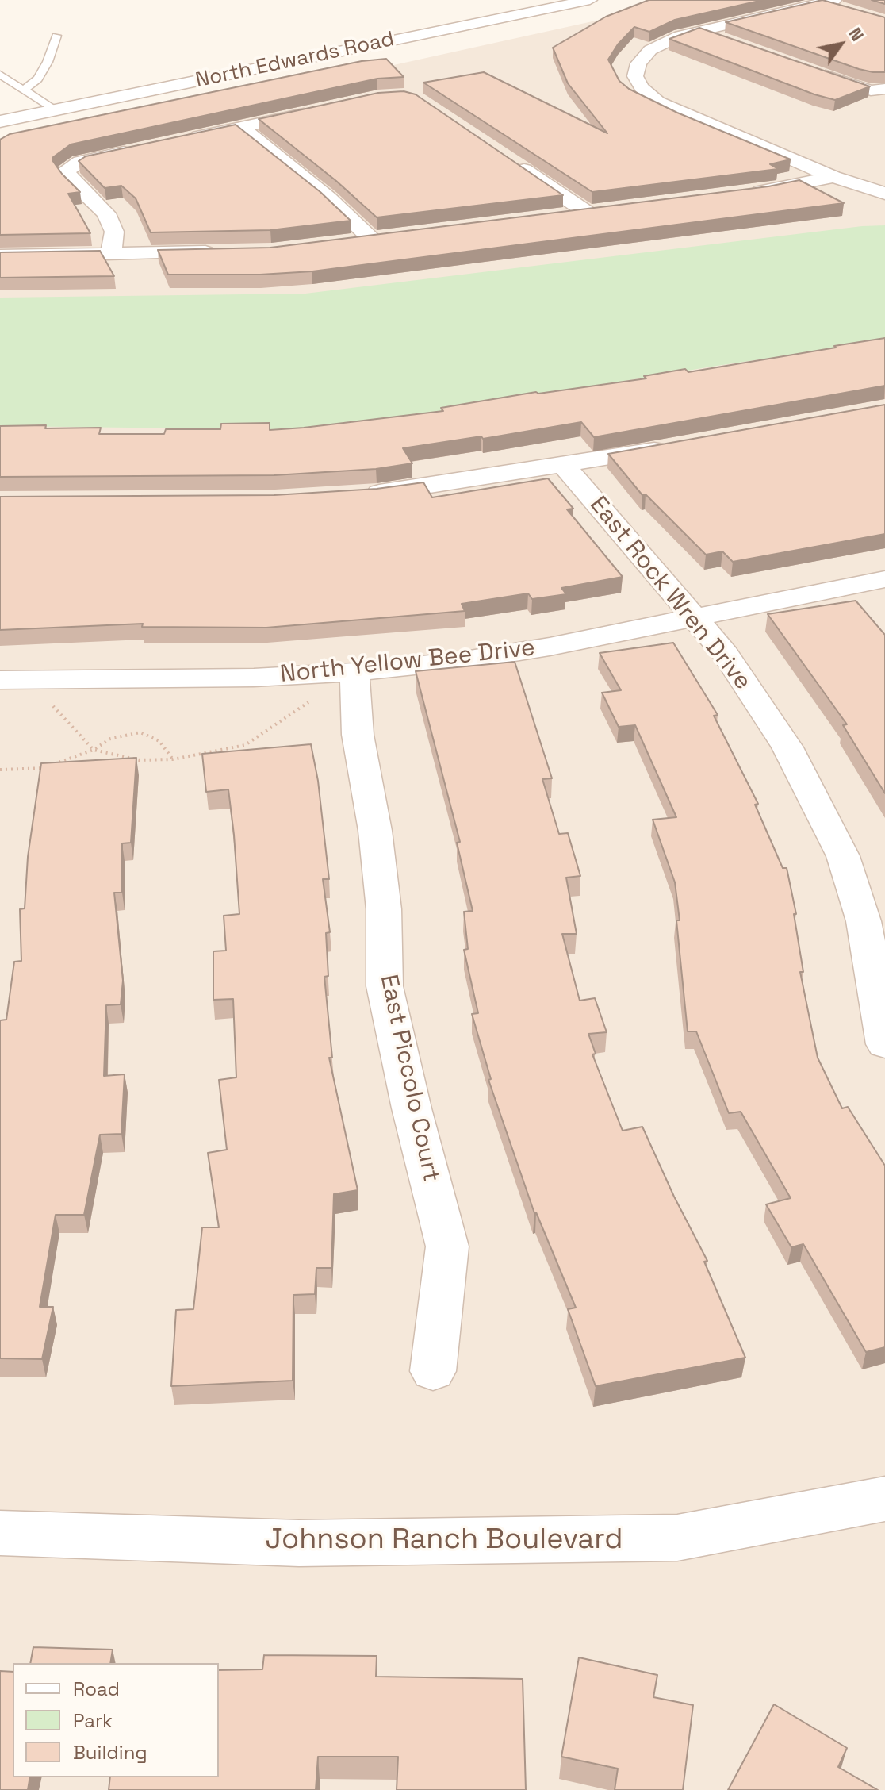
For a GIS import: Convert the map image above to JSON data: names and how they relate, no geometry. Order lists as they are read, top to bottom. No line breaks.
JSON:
{"streets":{"street":["North Edwards Road","East Rock Wren Drive","North Yellow Bee Drive","East Piccolo Court","Johnson Ranch Boulevard"]},"crossings":[["East Rock Wren Drive","North Yellow Bee Drive"],["North Yellow Bee Drive","East Piccolo Court"]],"legend":["Road","Park","Building"],"north":"top right"}
